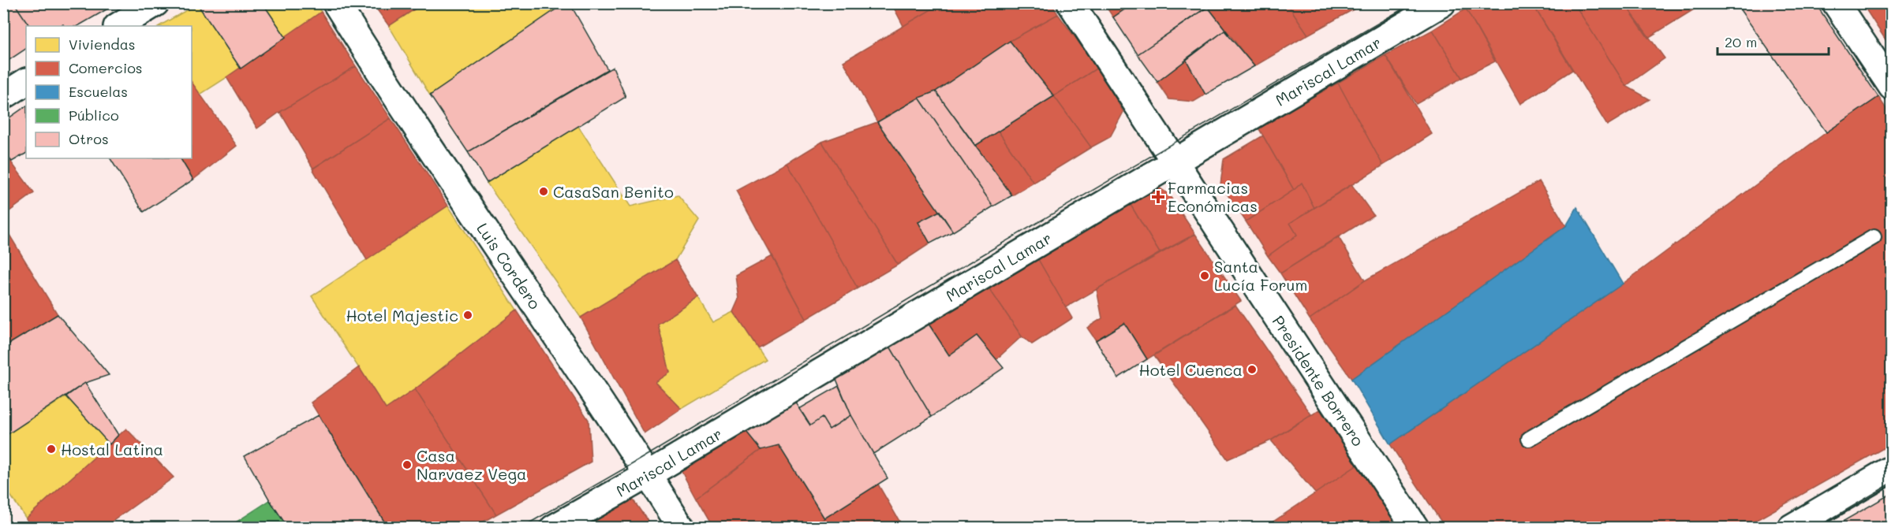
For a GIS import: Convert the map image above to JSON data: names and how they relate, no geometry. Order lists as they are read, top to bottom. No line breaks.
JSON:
{"streets":{"street":["Mariscal Lamar","Luis Cordero","Presidente Borrero"]},"crossings":[["Mariscal Lamar","Luis Cordero"],["Mariscal Lamar","Presidente Borrero"]],"places":{"other":["CasaSan Benito","Santa Lucía Forum","Hotel Majestic","Hotel Cuenca","Hostal Latina","Casa Narvaez Vega"],"health":["Farmacias Económicas"]},"legend":["Viviendas","Comercios","Escuelas","Público","Otros"],"scale_bar":"20 m"}
